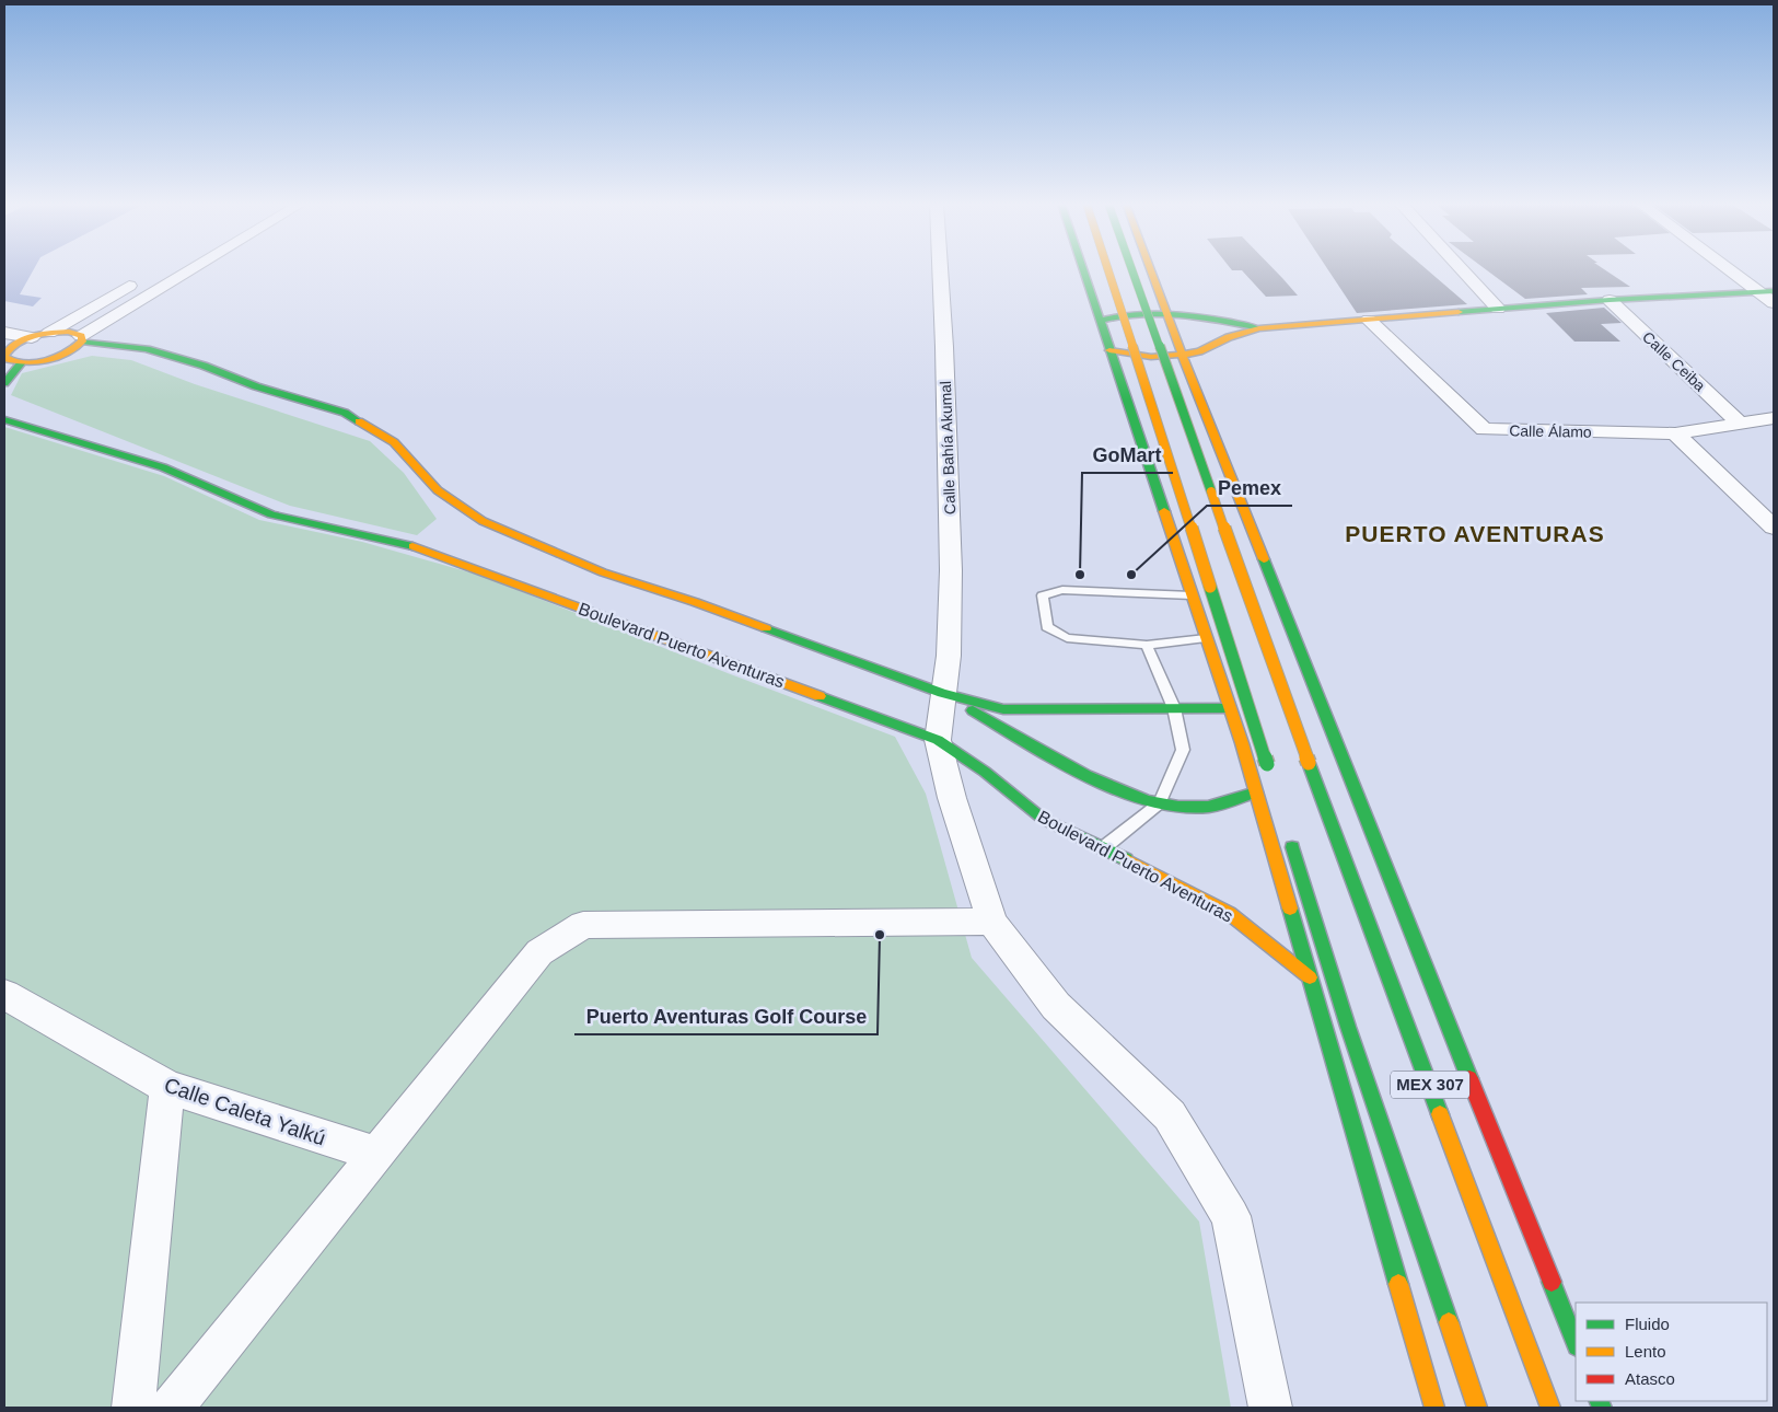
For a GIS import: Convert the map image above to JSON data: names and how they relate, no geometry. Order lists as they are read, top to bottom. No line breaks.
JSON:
{"streets":{"main road":["Boulevard Puerto Aventuras","MEX 307"],"street":["Calle Ceiba","Calle Álamo","Calle Bahía Akumal","Calle Caleta Yalkú"]},"crossings":[["Calle Ceiba","Calle Álamo"],["Calle Bahía Akumal","Boulevard Puerto Aventuras"]],"districts":["PUERTO AVENTURAS"],"places":["GoMart","Pemex","Puerto Aventuras Golf Course"],"legend":["Fluido","Lento","Atasco"]}
